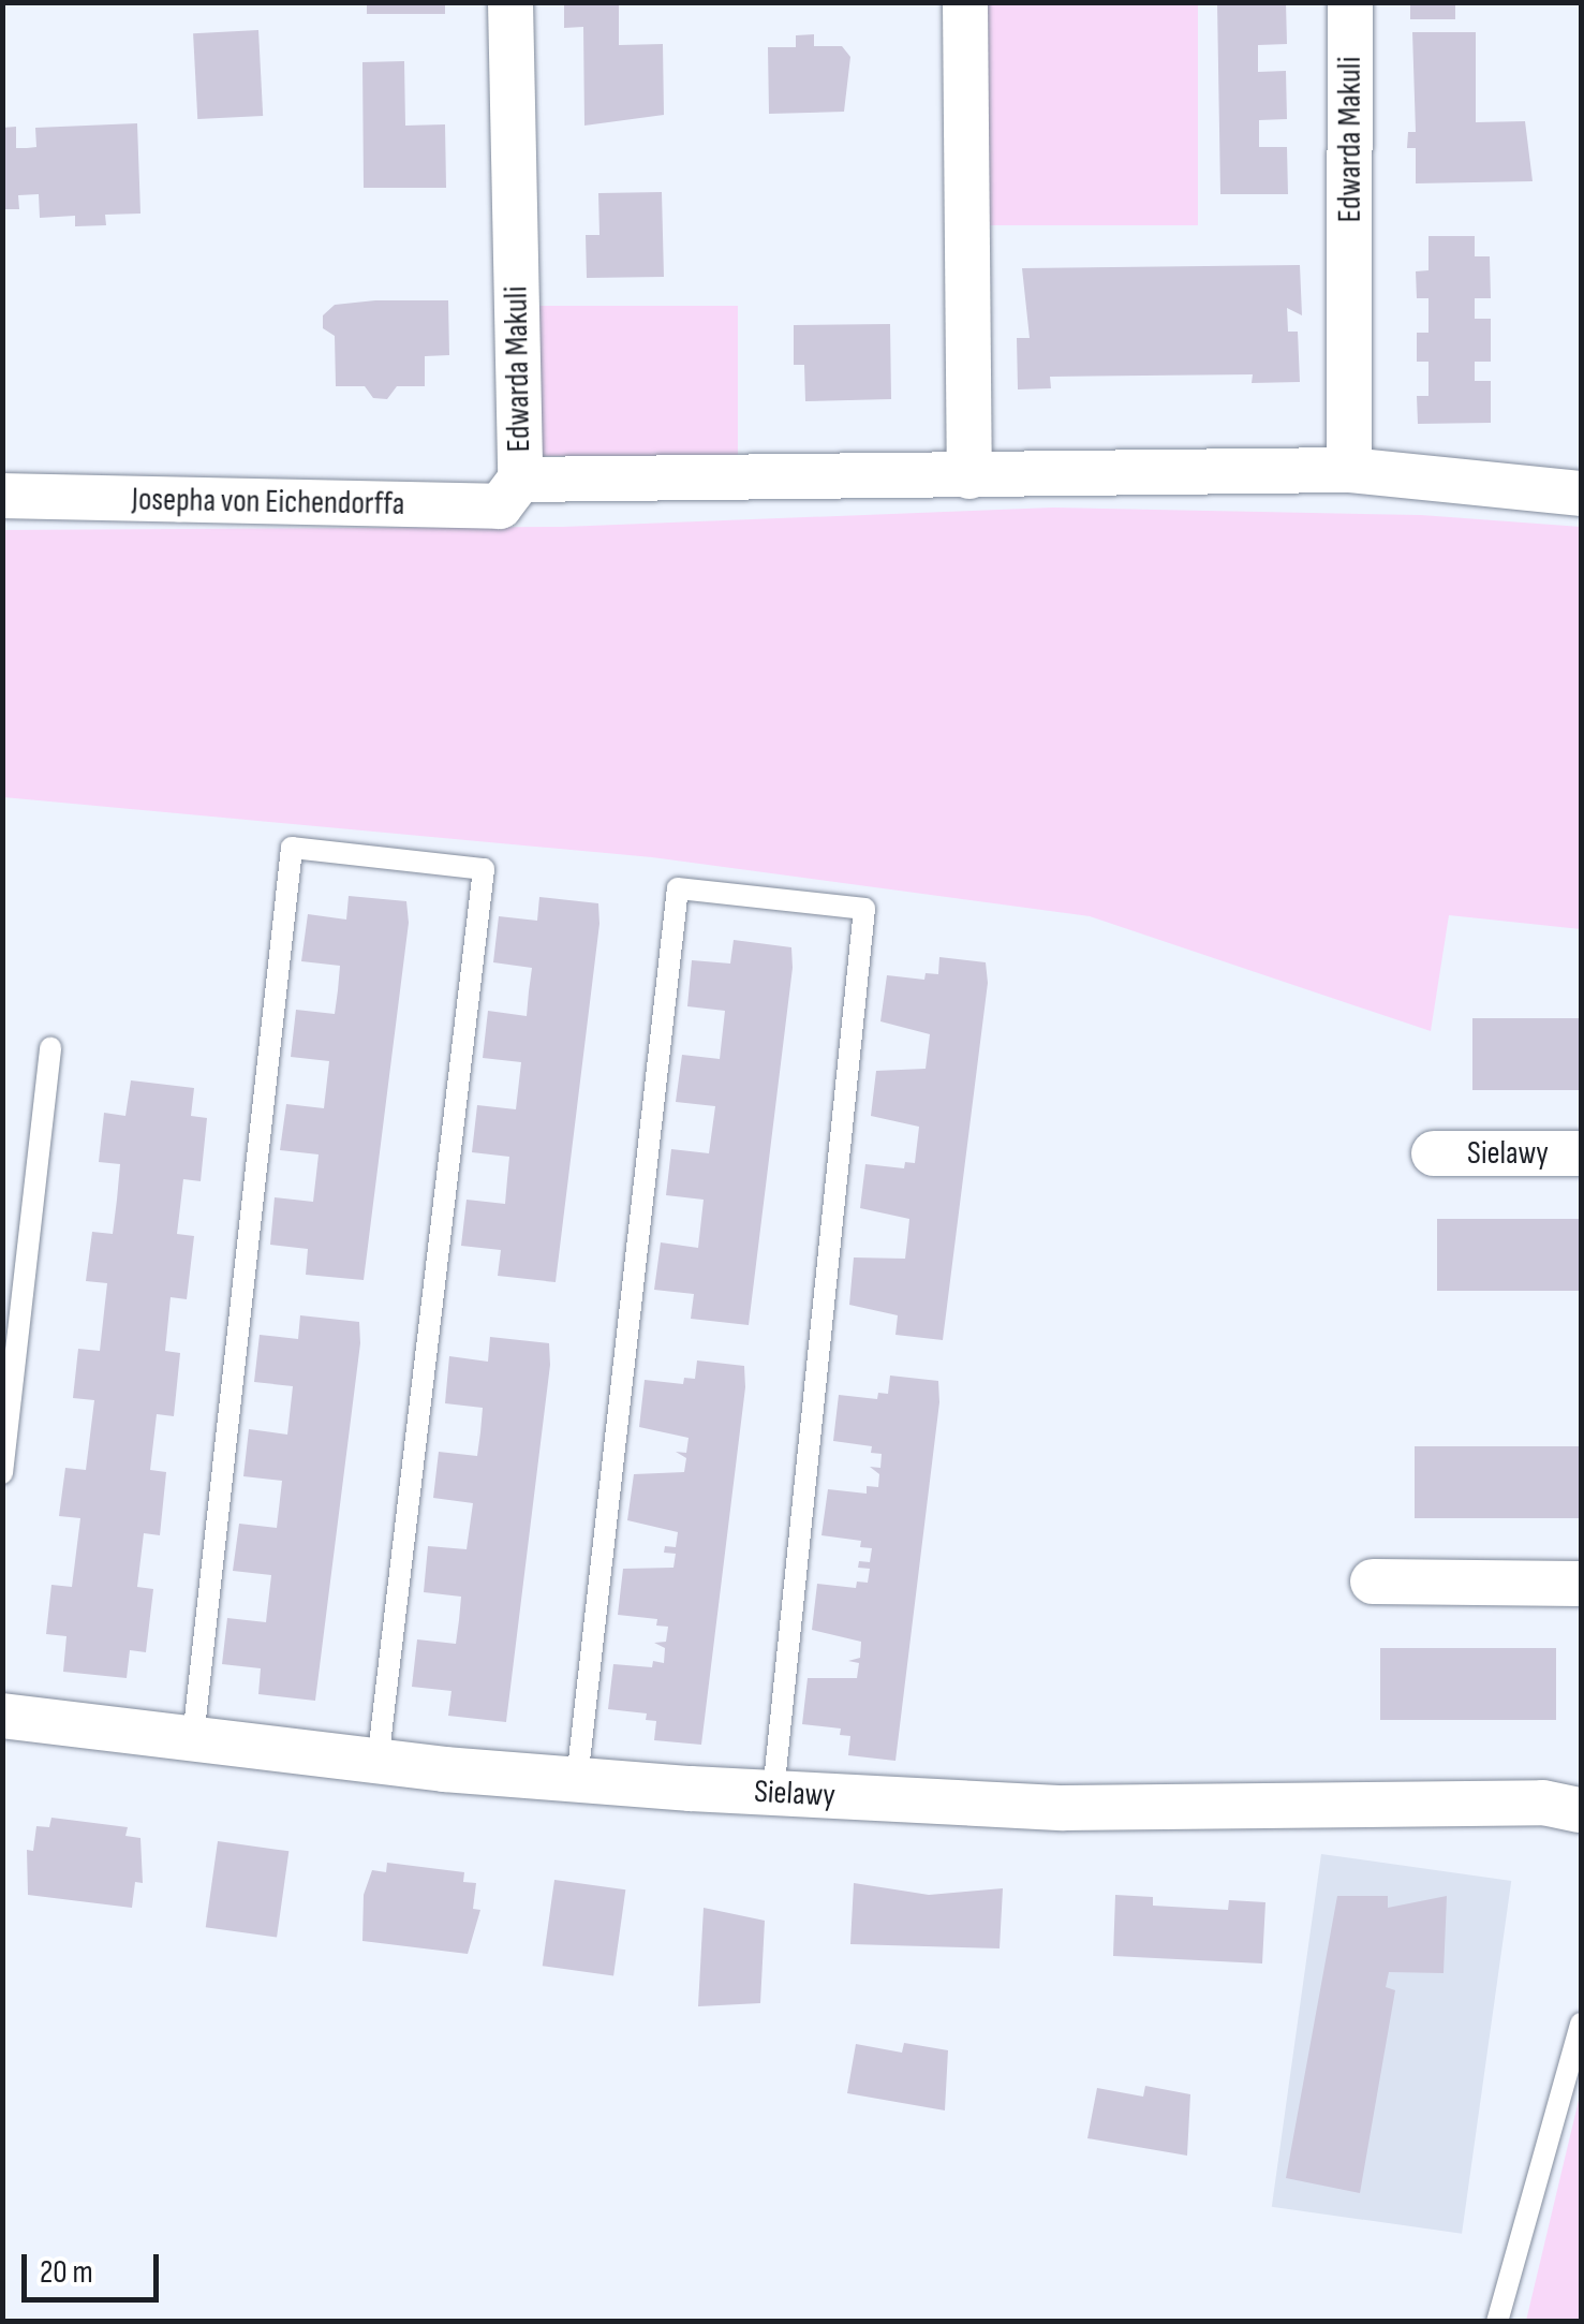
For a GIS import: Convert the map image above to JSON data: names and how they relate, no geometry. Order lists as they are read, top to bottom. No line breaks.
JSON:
{"streets":{"street":["Edwarda Makuli","Josepha von Eichendorffa","Sielawy"]},"crossings":[["Edwarda Makuli","Josepha von Eichendorffa"]],"scale_bar":"20 m"}
